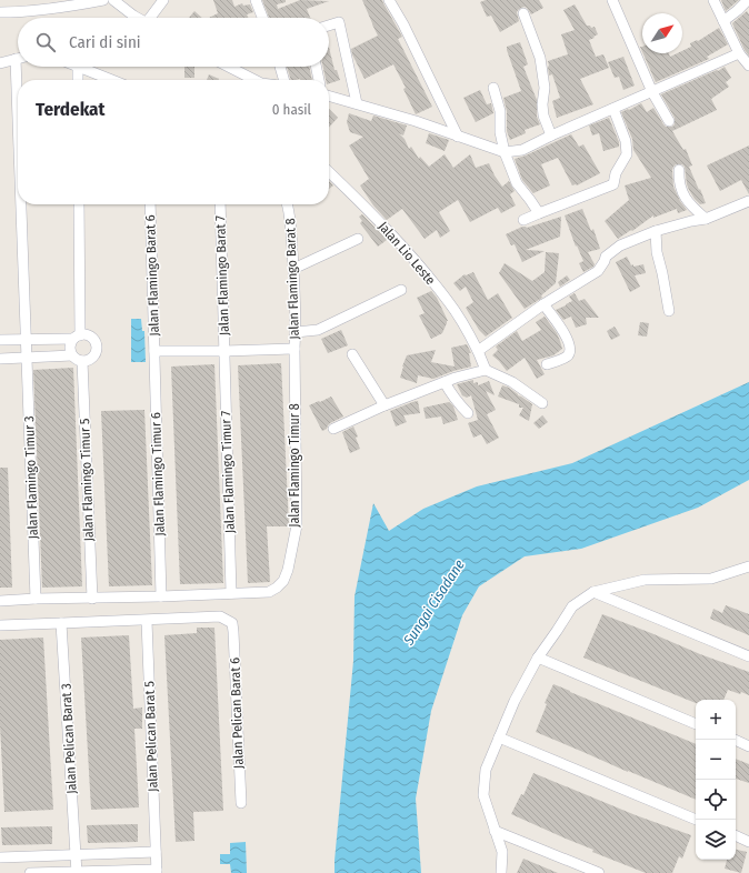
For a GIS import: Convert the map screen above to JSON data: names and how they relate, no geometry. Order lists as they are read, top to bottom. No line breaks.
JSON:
{"streets":{"street":["Jalan Lio Leste","Jalan Flamingo Barat 6","Jalan Flamingo Barat 7","Jalan Flamingo Barat 8","Jalan Flamingo Timur 8","Jalan Flamingo Timur 7","Jalan Flamingo Timur 6","Jalan Flamingo Timur 3","Jalan Flamingo Timur 5","Jalan Pelican Barat 6","Jalan Pelican Barat 5","Jalan Pelican Barat 3"]},"crossings":[["Jalan Flamingo Barat 6","Jalan Flamingo Timur 6"],["Jalan Flamingo Barat 7","Jalan Flamingo Timur 7"],["Jalan Flamingo Barat 8","Jalan Flamingo Timur 8"],["Jalan Flamingo Timur 8","Jalan Flamingo Timur 7"],["Jalan Pelican Barat 6","Jalan Pelican Barat 5"]],"water":["Sungai Cisadane"],"north":"top right","page":{"search":"Cari di sini","heading":["Terdekat","0 hasil"],"map_buttons":["+","−"]}}
